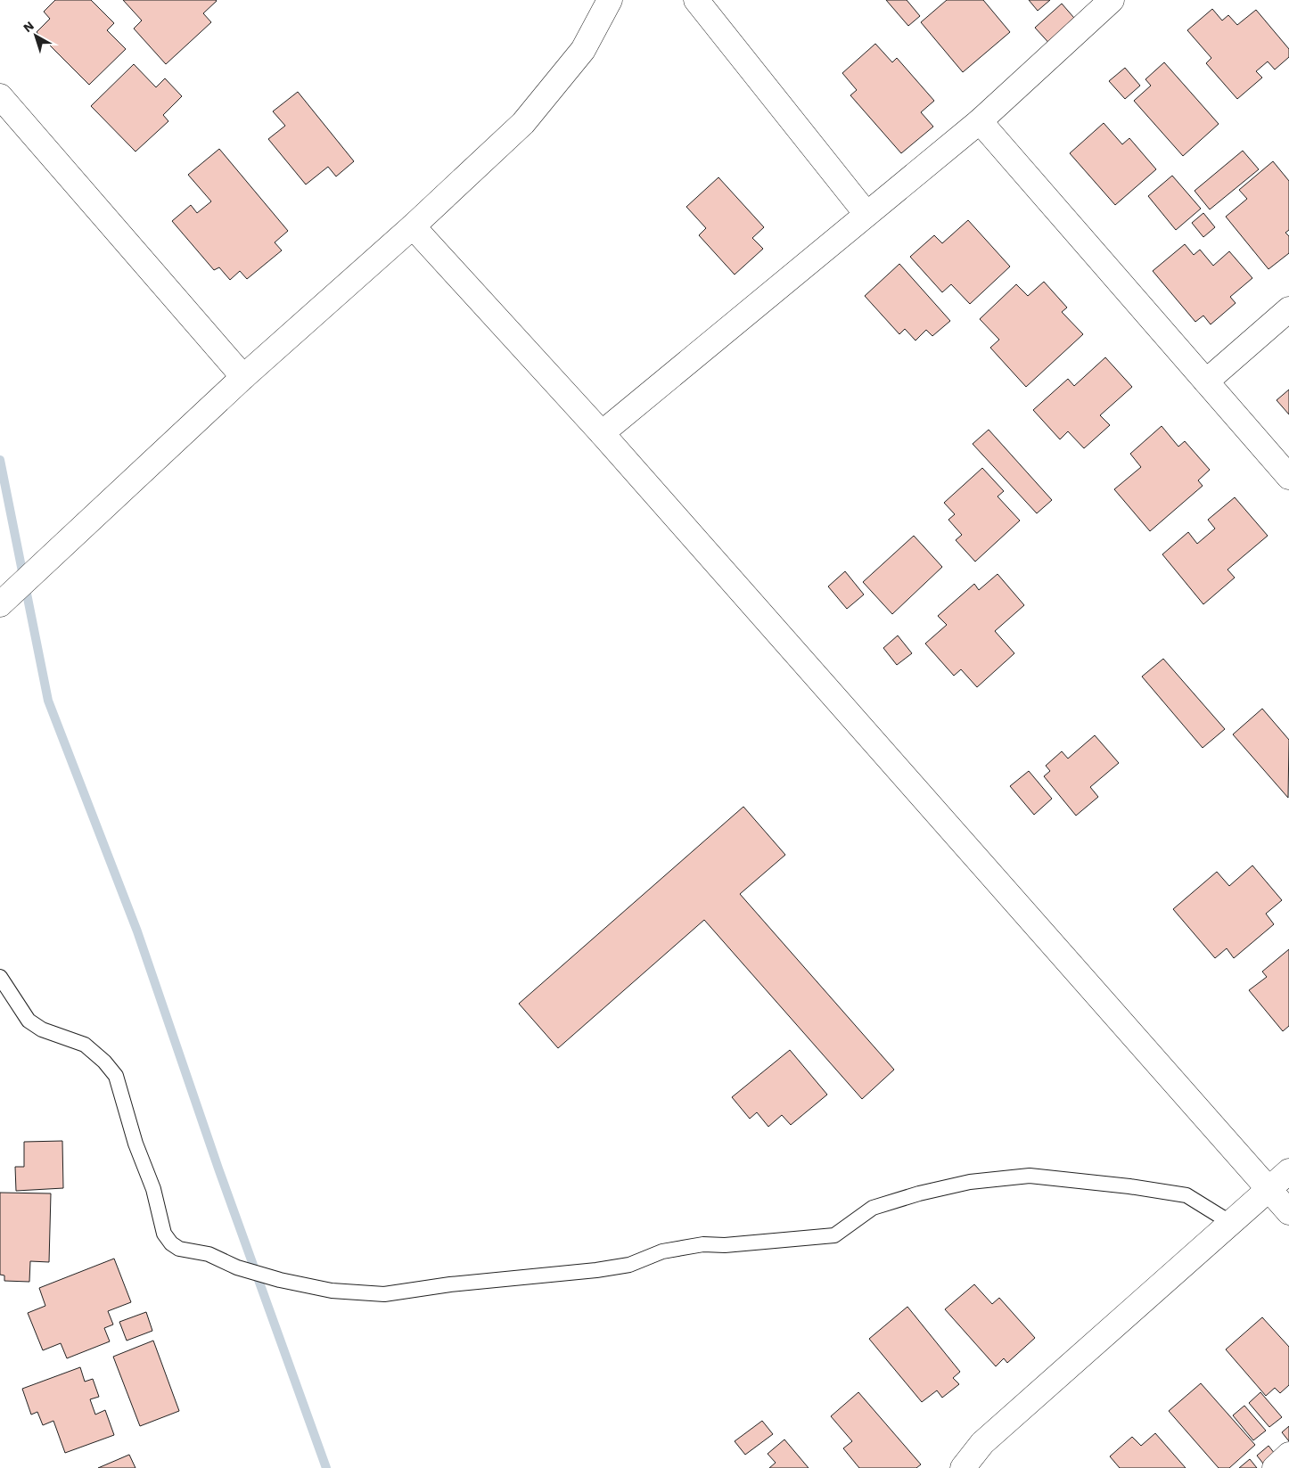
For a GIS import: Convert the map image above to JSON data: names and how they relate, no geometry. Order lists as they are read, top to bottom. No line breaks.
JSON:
{"north":"top left"}
